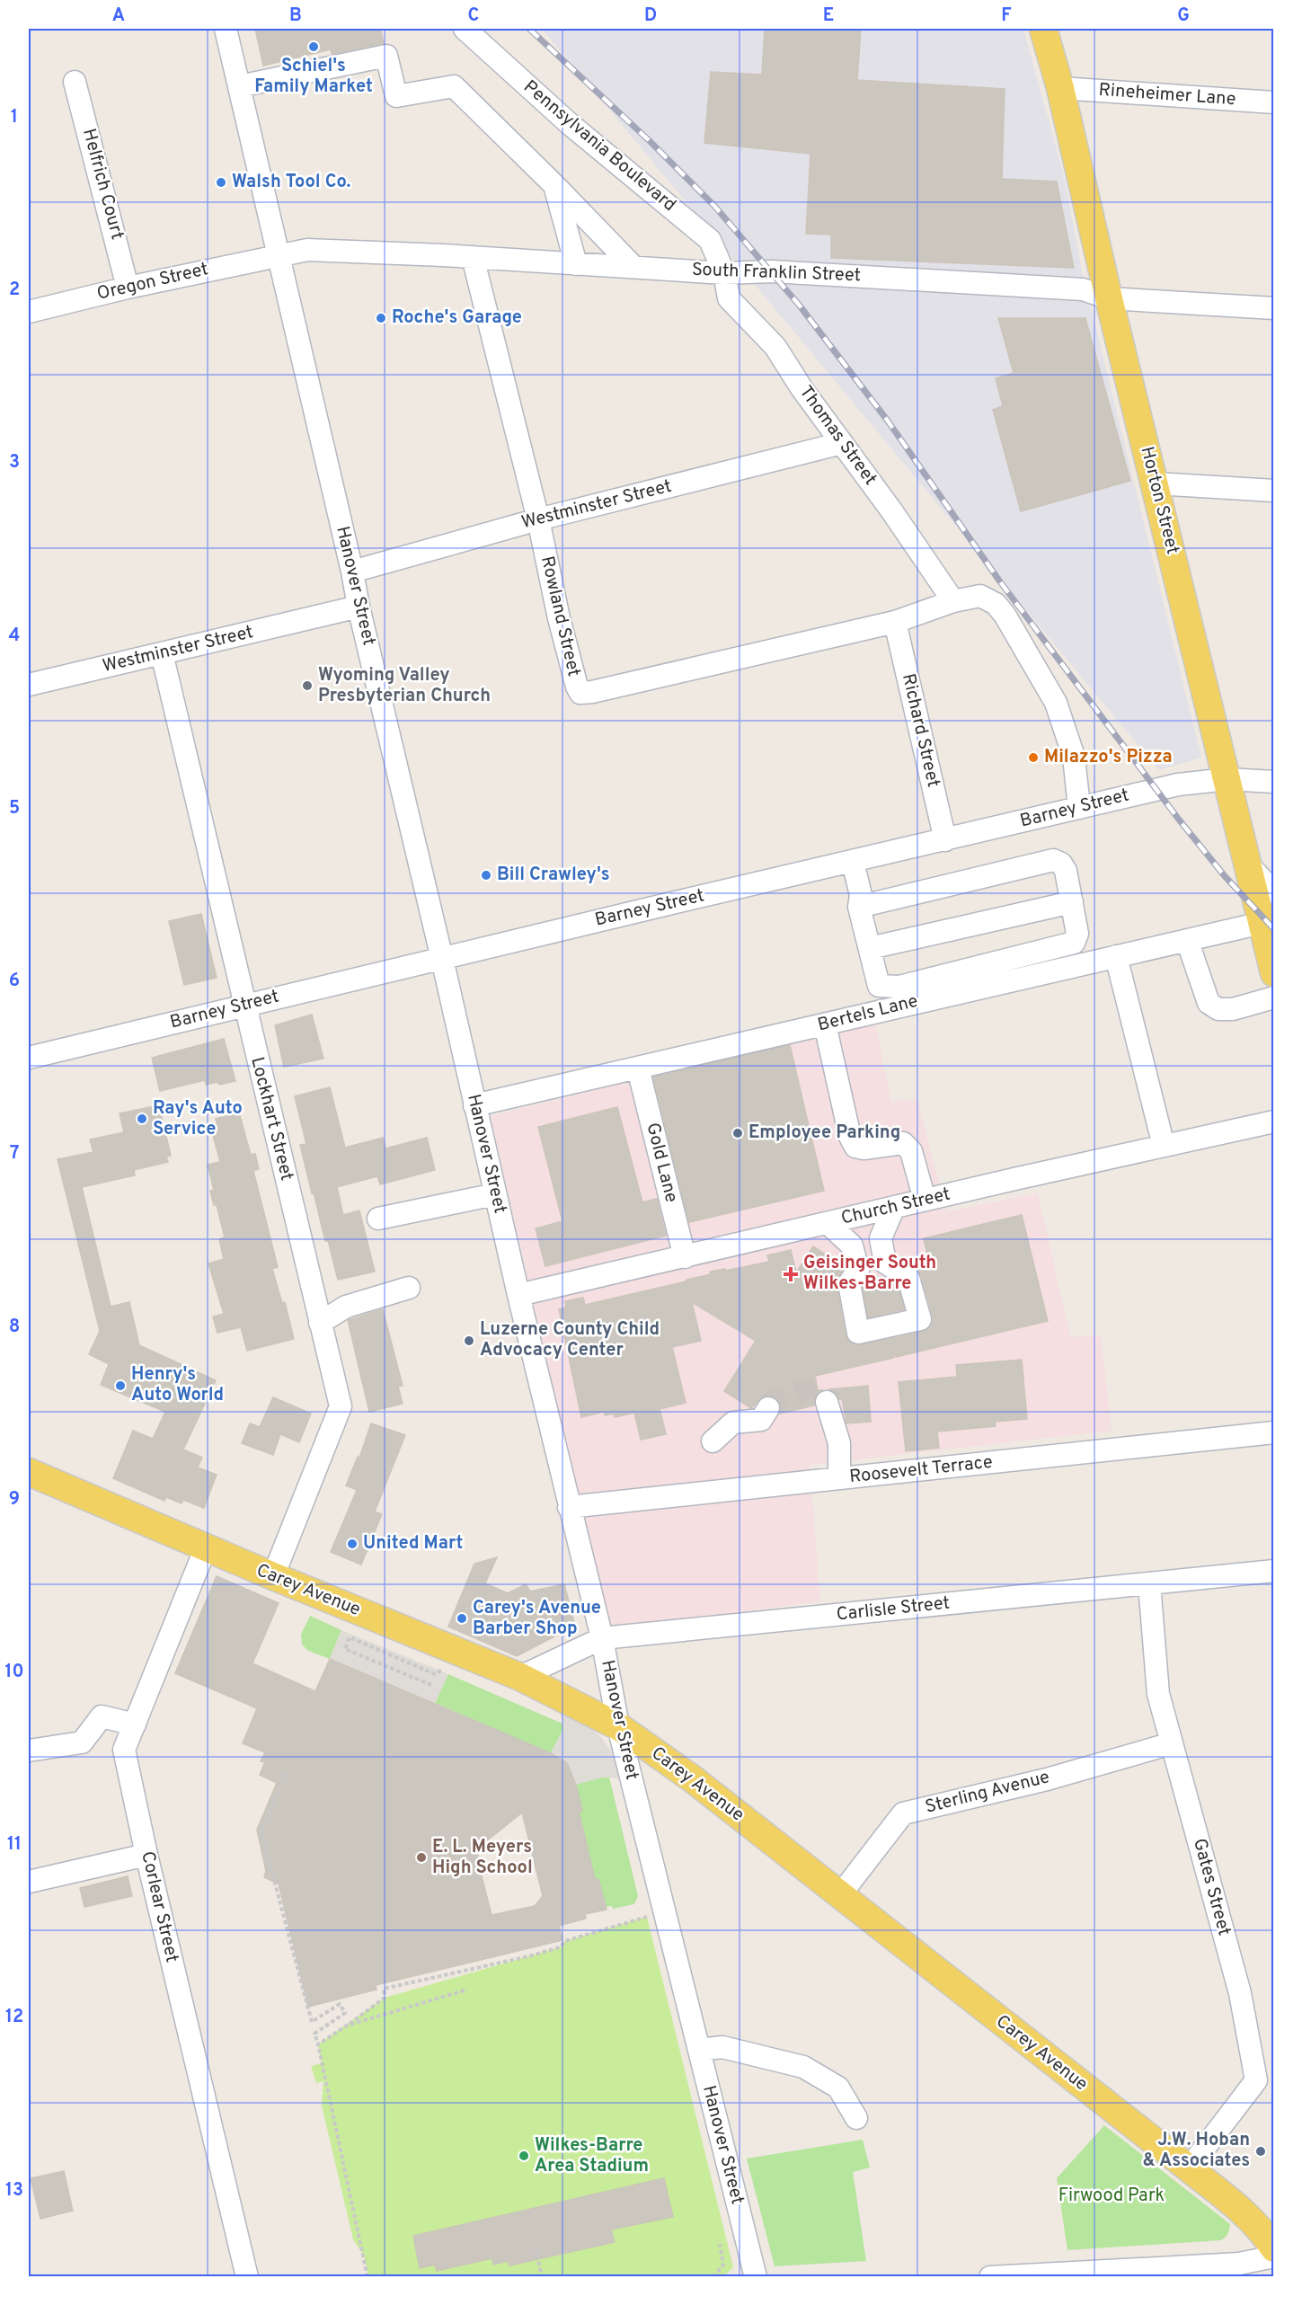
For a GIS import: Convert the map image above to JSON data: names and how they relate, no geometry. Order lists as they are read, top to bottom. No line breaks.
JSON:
{"streets":{"main road":["Horton Street","Carey Avenue"],"street":["Rineheimer Lane","Pennsylvania Boulevard","Helfrich Court","South Franklin Street","Oregon Street","Thomas Street","Westminster Street","Hanover Street","Rowland Street","Richard Street","Barney Street","Bertels Lane","Lockhart Street","Gold Lane","Church Street","Roosevelt Terrace","Carlisle Street","Sterling Avenue","Gates Street","Corlear Street"]},"crossings":[["Rineheimer Lane","Horton Street"],["Pennsylvania Boulevard","South Franklin Street"],["Pennsylvania Boulevard","Thomas Street"],["Helfrich Court","Oregon Street"],["South Franklin Street","Oregon Street"],["South Franklin Street","Thomas Street"],["South Franklin Street","Horton Street"],["South Franklin Street","Hanover Street"],["South Franklin Street","Rowland Street"],["Oregon Street","Hanover Street"],["Thomas Street","Westminster Street"],["Horton Street","Barney Street"],["Horton Street","Bertels Lane"],["Westminster Street","Hanover Street"],["Westminster Street","Rowland Street"],["Westminster Street","Lockhart Street"],["Hanover Street","Barney Street"],["Hanover Street","Bertels Lane"],["Hanover Street","Church Street"],["Hanover Street","Roosevelt Terrace"],["Hanover Street","Carey Avenue"],["Hanover Street","Carlisle Street"],["Rowland Street","Richard Street"],["Richard Street","Barney Street"],["Barney Street","Lockhart Street"],["Bertels Lane","Gold Lane"],["Lockhart Street","Carey Avenue"],["Gold Lane","Church Street"],["Carey Avenue","Carlisle Street"],["Carey Avenue","Sterling Avenue"],["Carey Avenue","Gates Street"],["Carey Avenue","Corlear Street"],["Carlisle Street","Gates Street"],["Sterling Avenue","Gates Street"]],"parks":["Firwood Park"],"places":{"other":["Schiel's Family Market","Walsh Tool Co.","Roche's Garage","Wyoming Valley Presbyterian Church","Milazzo's Pizza","Bill Crawley's","Ray's Auto Service","Employee Parking","Luzerne County Child Advocacy Center","Henry's Auto World","United Mart","Carey's Avenue Barber Shop","E. L. Meyers High School","J.W. Hoban & Associates","Wilkes-Barre Area Stadium"],"health":["Geisinger South Wilkes-Barre"]},"grid":{"columns":["A","B","C","D","E","F","G"],"rows":["1","2","3","4","5","6","7","8","9","10","11","12","13"]}}
